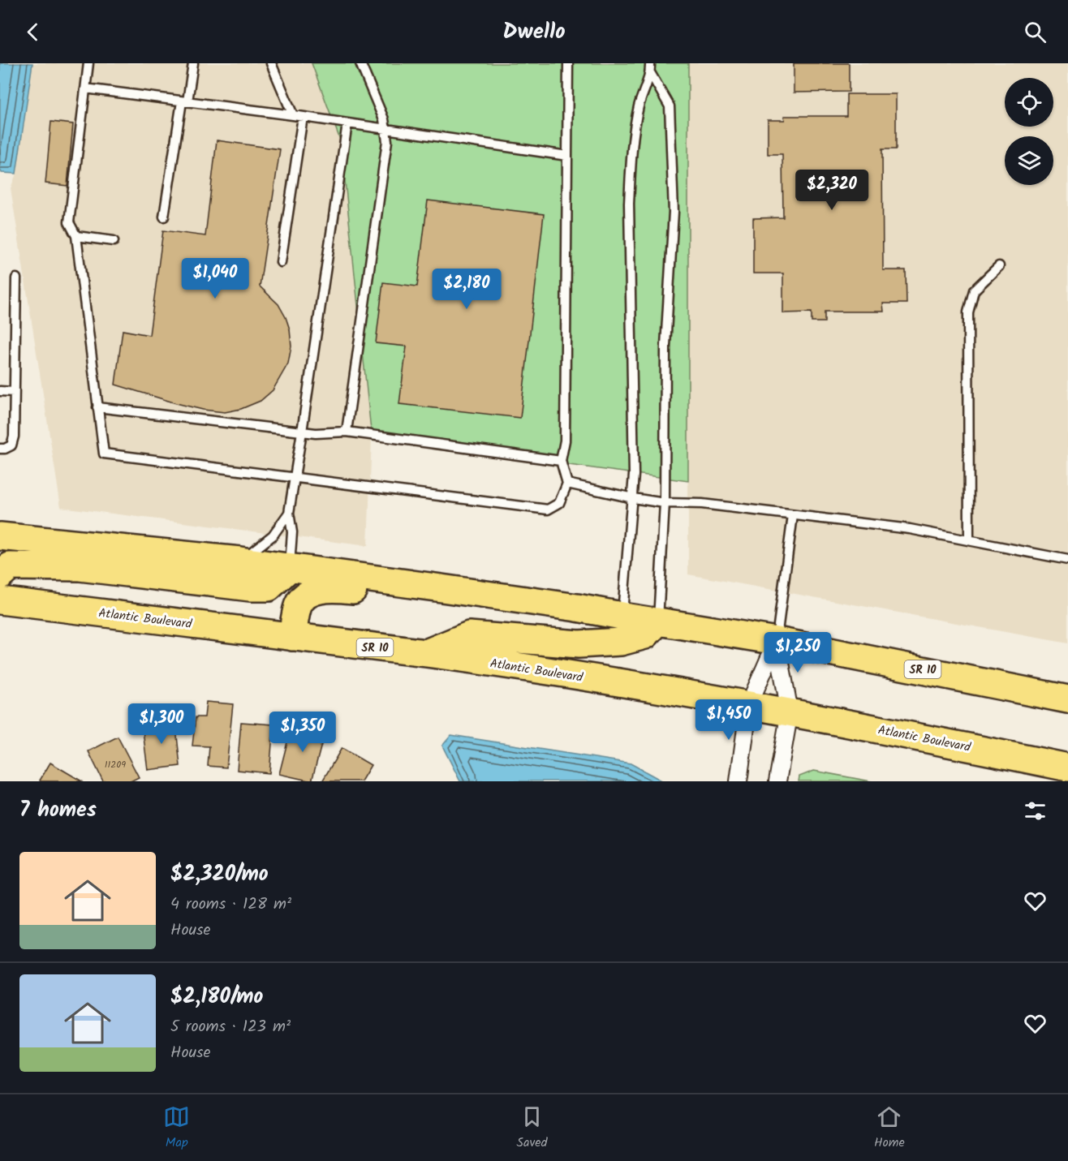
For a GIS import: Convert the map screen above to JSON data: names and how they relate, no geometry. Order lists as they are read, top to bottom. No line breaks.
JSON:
{"streets":{"highway":["Atlantic Boulevard","SR 10"]},"house_numbers":["11209"],"page":{"header":"Dwello","price":["$2,320","$1,040","$2,180","$1,250","$1,450","$1,300","$1,350"],"heading":"7 homes","list":[{"name":"$2,320/mo","note":"4 rooms · 128 m² · House"},{"name":"$2,180/mo","note":"5 rooms · 123 m² · House"}],"tabs":["Map","Saved","Home"]}}
